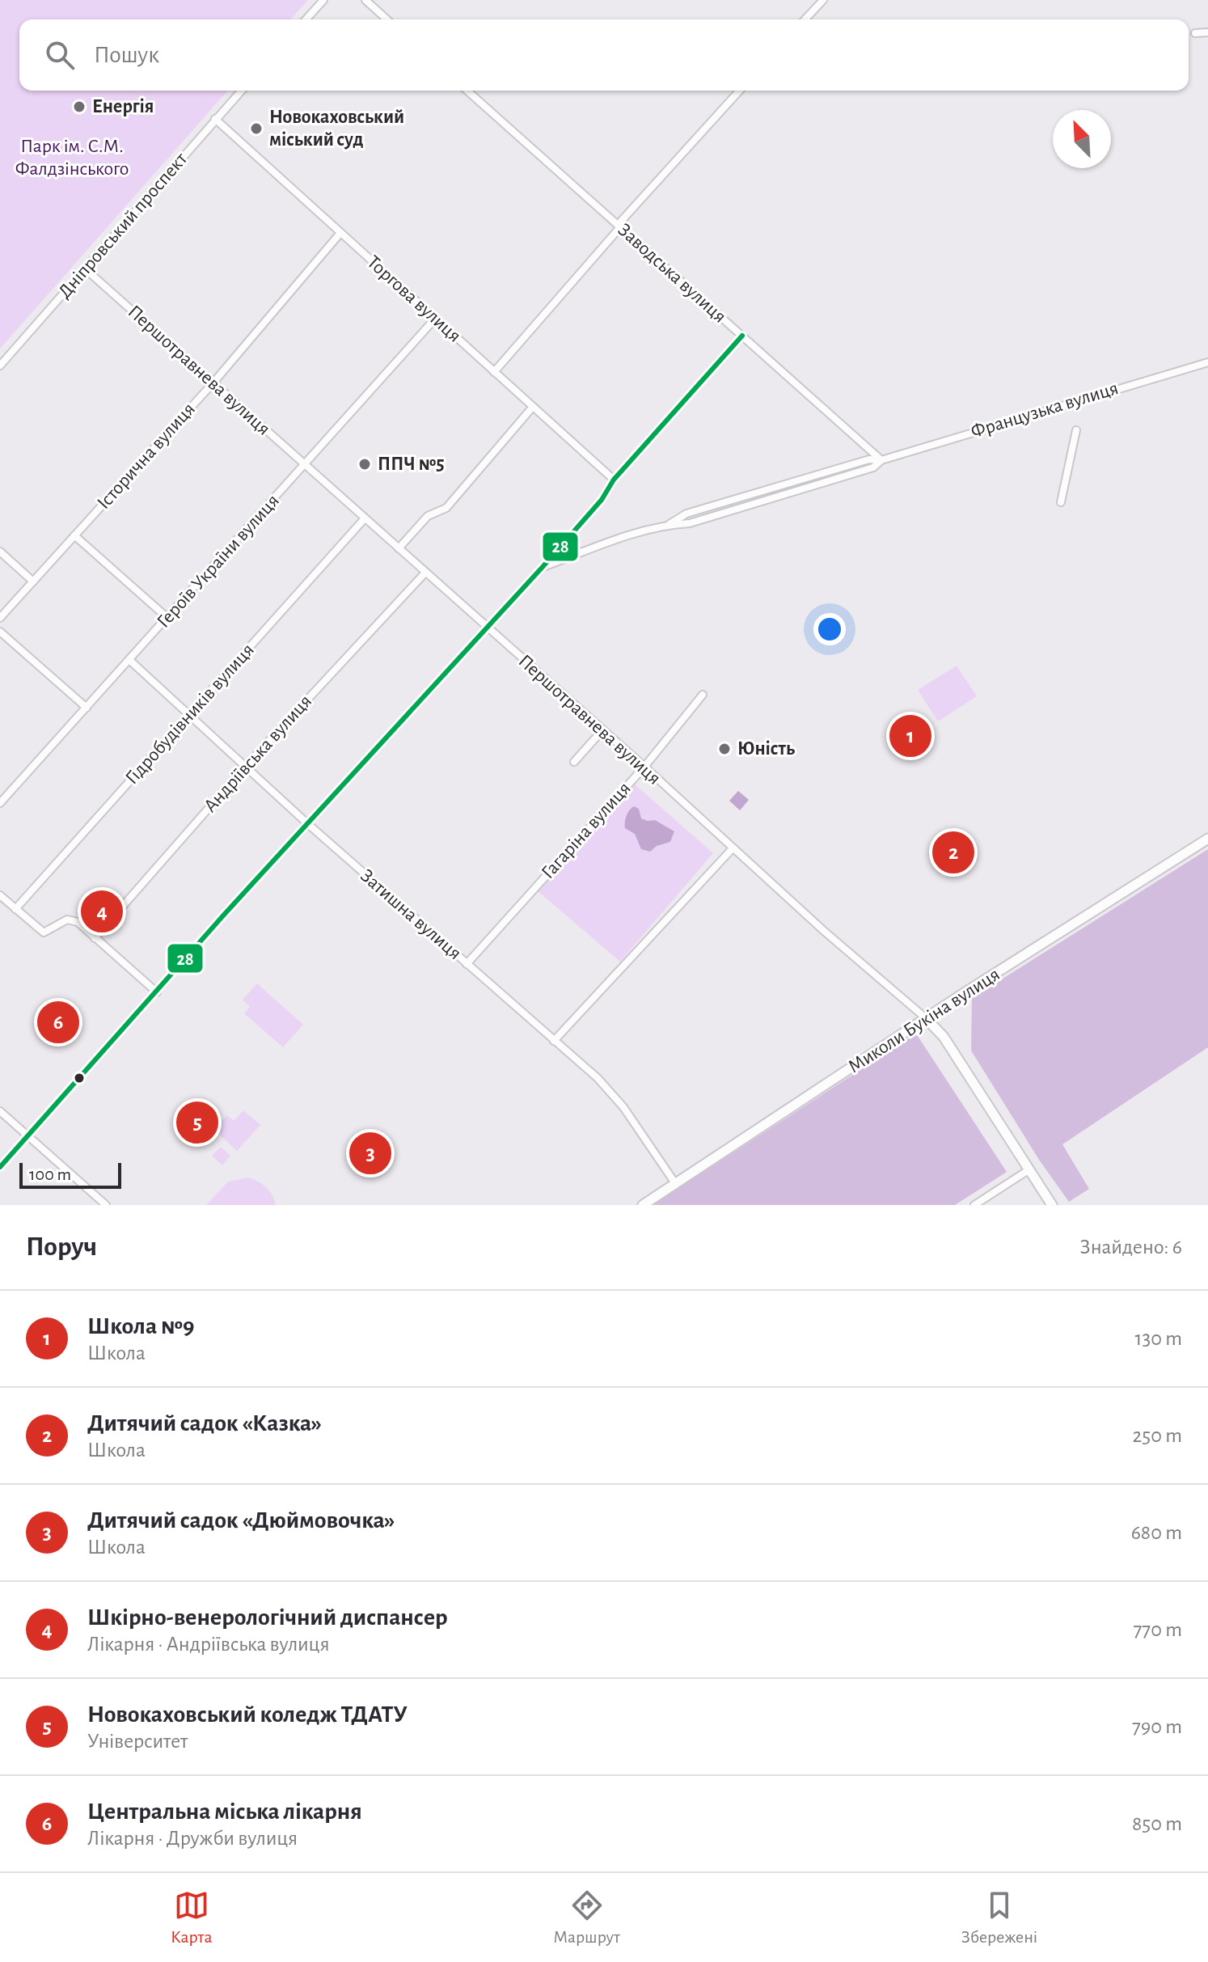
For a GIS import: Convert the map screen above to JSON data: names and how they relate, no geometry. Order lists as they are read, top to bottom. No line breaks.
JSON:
{"streets":{"street":["Дніпровський проспект","Заводська вулиця","Торгова вулиця","Першотравнева вулиця","Французька вулиця","Історична вулиця","Героїв України вулиця","Гідробудівників вулиця","Андріївська вулиця","Гагаріна вулиця","Затишна вулиця","Миколи Букіна вулиця"]},"crossings":[["Дніпровський проспект","Торгова вулиця"],["Дніпровський проспект","Першотравнева вулиця"],["Заводська вулиця","Французька вулиця"],["Торгова вулиця","Історична вулиця"],["Торгова вулиця","Героїв України вулиця"],["Першотравнева вулиця","Історична вулиця"],["Першотравнева вулиця","Героїв України вулиця"],["Першотравнева вулиця","Гідробудівників вулиця"],["Першотравнева вулиця","Андріївська вулиця"],["Першотравнева вулиця","Гагаріна вулиця"],["Першотравнева вулиця","Миколи Букіна вулиця"],["Героїв України вулиця","Затишна вулиця"],["Гідробудівників вулиця","Затишна вулиця"],["Андріївська вулиця","Затишна вулиця"],["Гагаріна вулиця","Затишна вулиця"],["Затишна вулиця","Миколи Букіна вулиця"]],"parks":["Парк ім. С.М. Фалдзінського"],"places":["Енергія","Новокаховський міський суд","ППЧ №5","Юність"],"lines":["transit line 28"],"scale_bar":"100 m","north":"top left","page":{"search":"Пошук","pins":["1","2","4","6","5","3"],"scale":"100 m","heading":["Поруч","Знайдено: 6"],"list":[{"mark":"1","name":"Школа №9","note":"Школа","value":"130 m"},{"mark":"2","name":"Дитячий садок «Казка»","note":"Школа","value":"250 m"},{"mark":"3","name":"Дитячий садок «Дюймовочка»","note":"Школа","value":"680 m"},{"mark":"4","name":"Шкірно-венерологічний диспансер","note":"Лікарня · Андріївська вулиця","value":"770 m"},{"mark":"5","name":"Новокаховський коледж ТДАТУ","note":"Університет","value":"790 m"},{"mark":"6","name":"Центральна міська лікарня","note":"Лікарня · Дружби вулиця","value":"850 m"}],"nav":["Карта","Маршрут","Збережені"]}}
